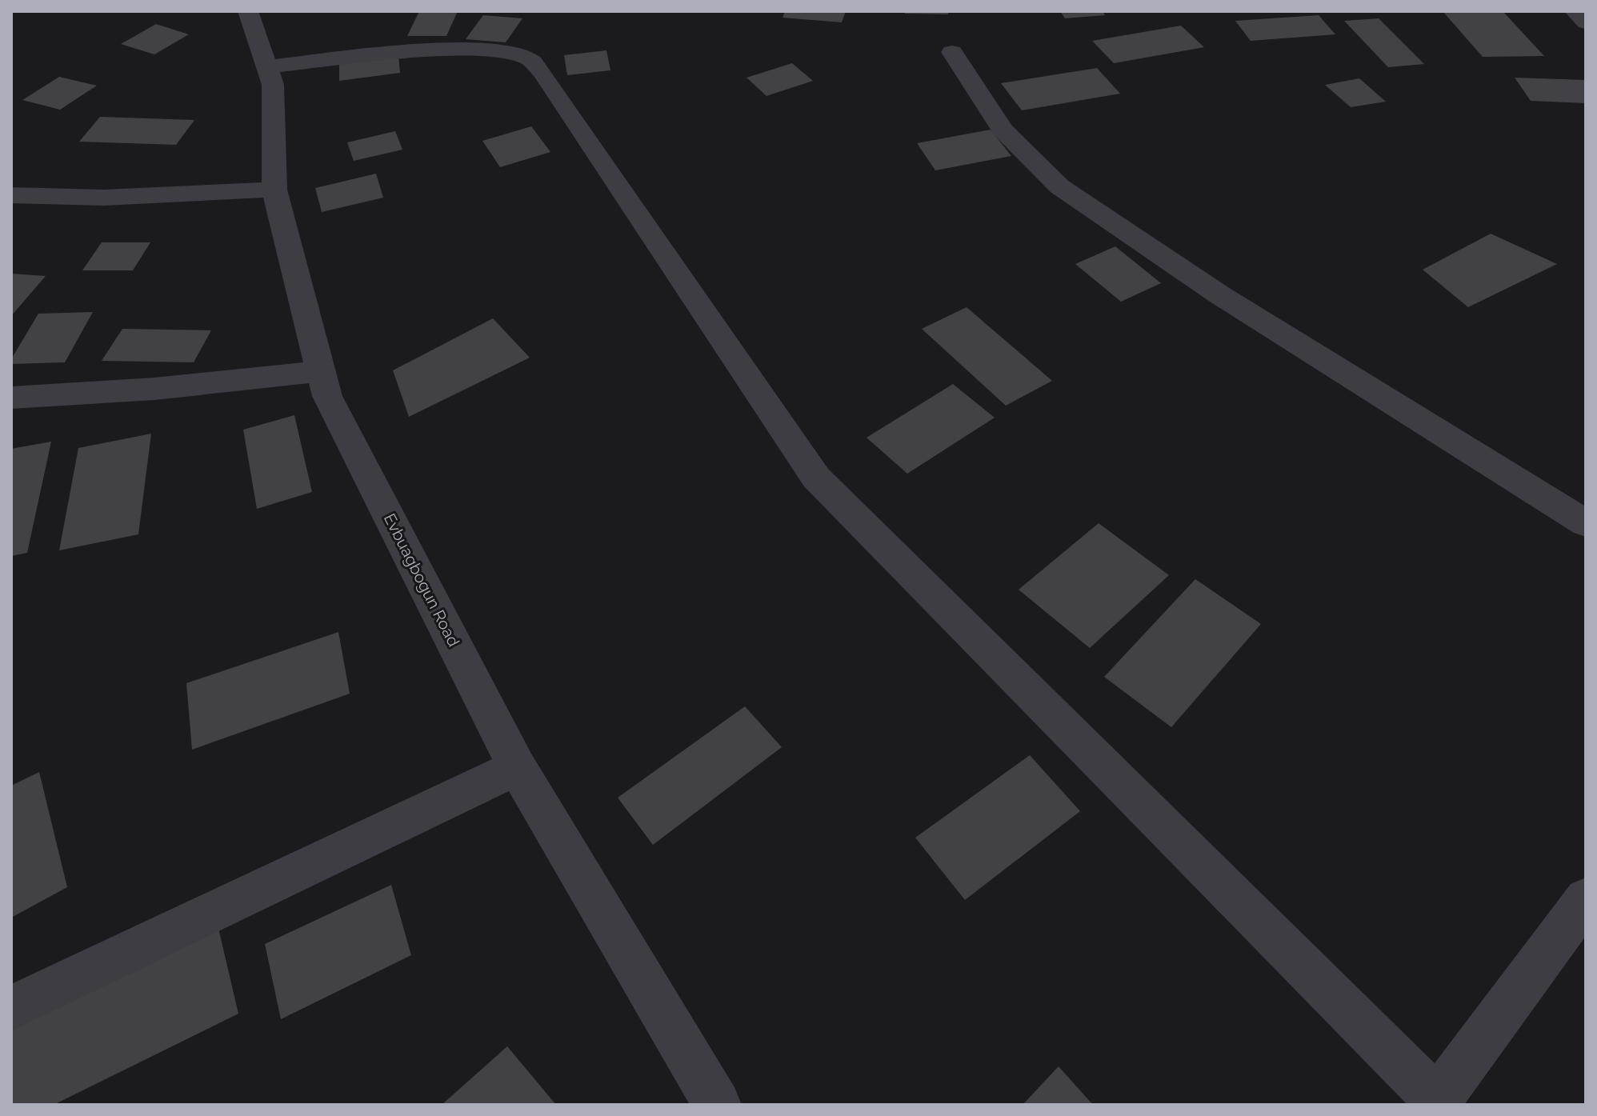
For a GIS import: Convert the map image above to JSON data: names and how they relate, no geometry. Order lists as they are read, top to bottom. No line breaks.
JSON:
{"streets":{"street":["Evbuagbogun Road"]}}
